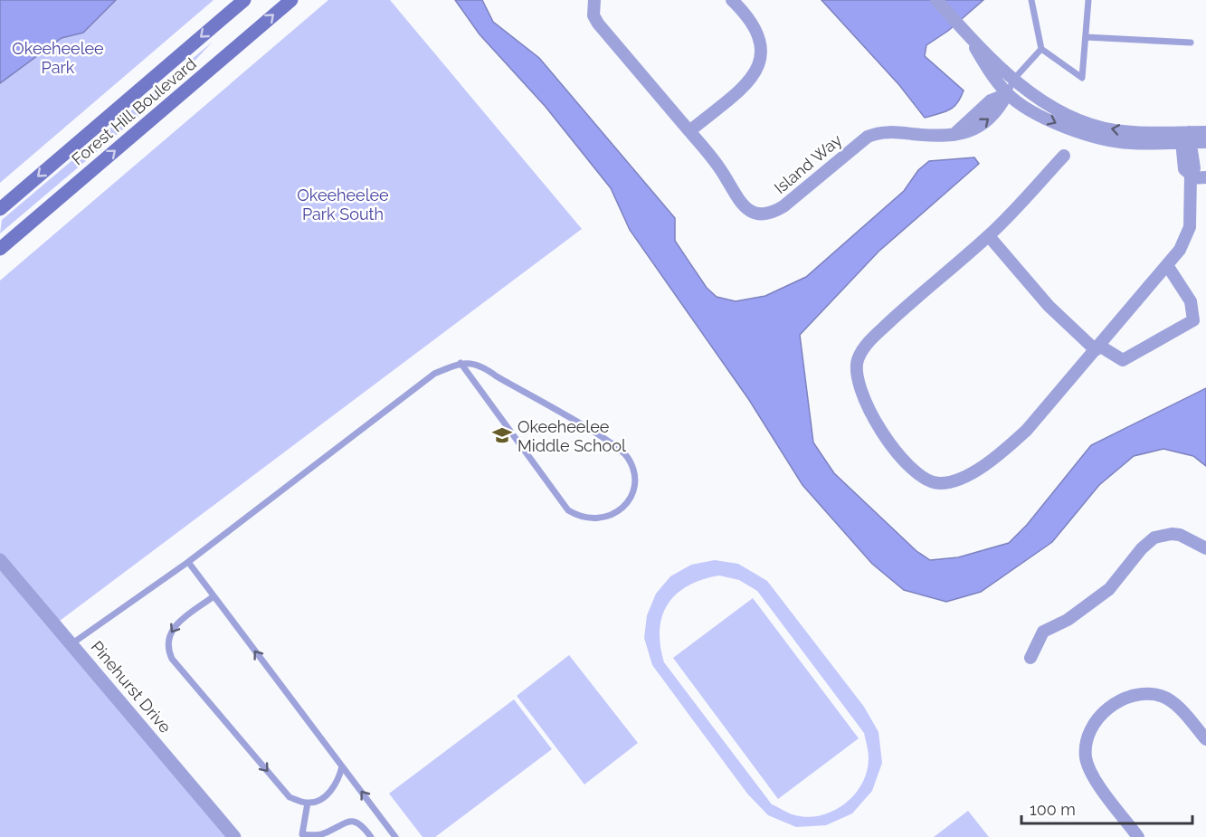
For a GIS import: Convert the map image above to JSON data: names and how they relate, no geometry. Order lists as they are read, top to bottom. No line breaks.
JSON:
{"streets":{"main road":["Forest Hill Boulevard"],"street":["Island Way","Pinehurst Drive"]},"parks":["Okeeheelee Park","Okeeheelee Park South"],"places":{"school or university":["Okeeheelee Middle School"]},"scale_bar":"100 m"}
